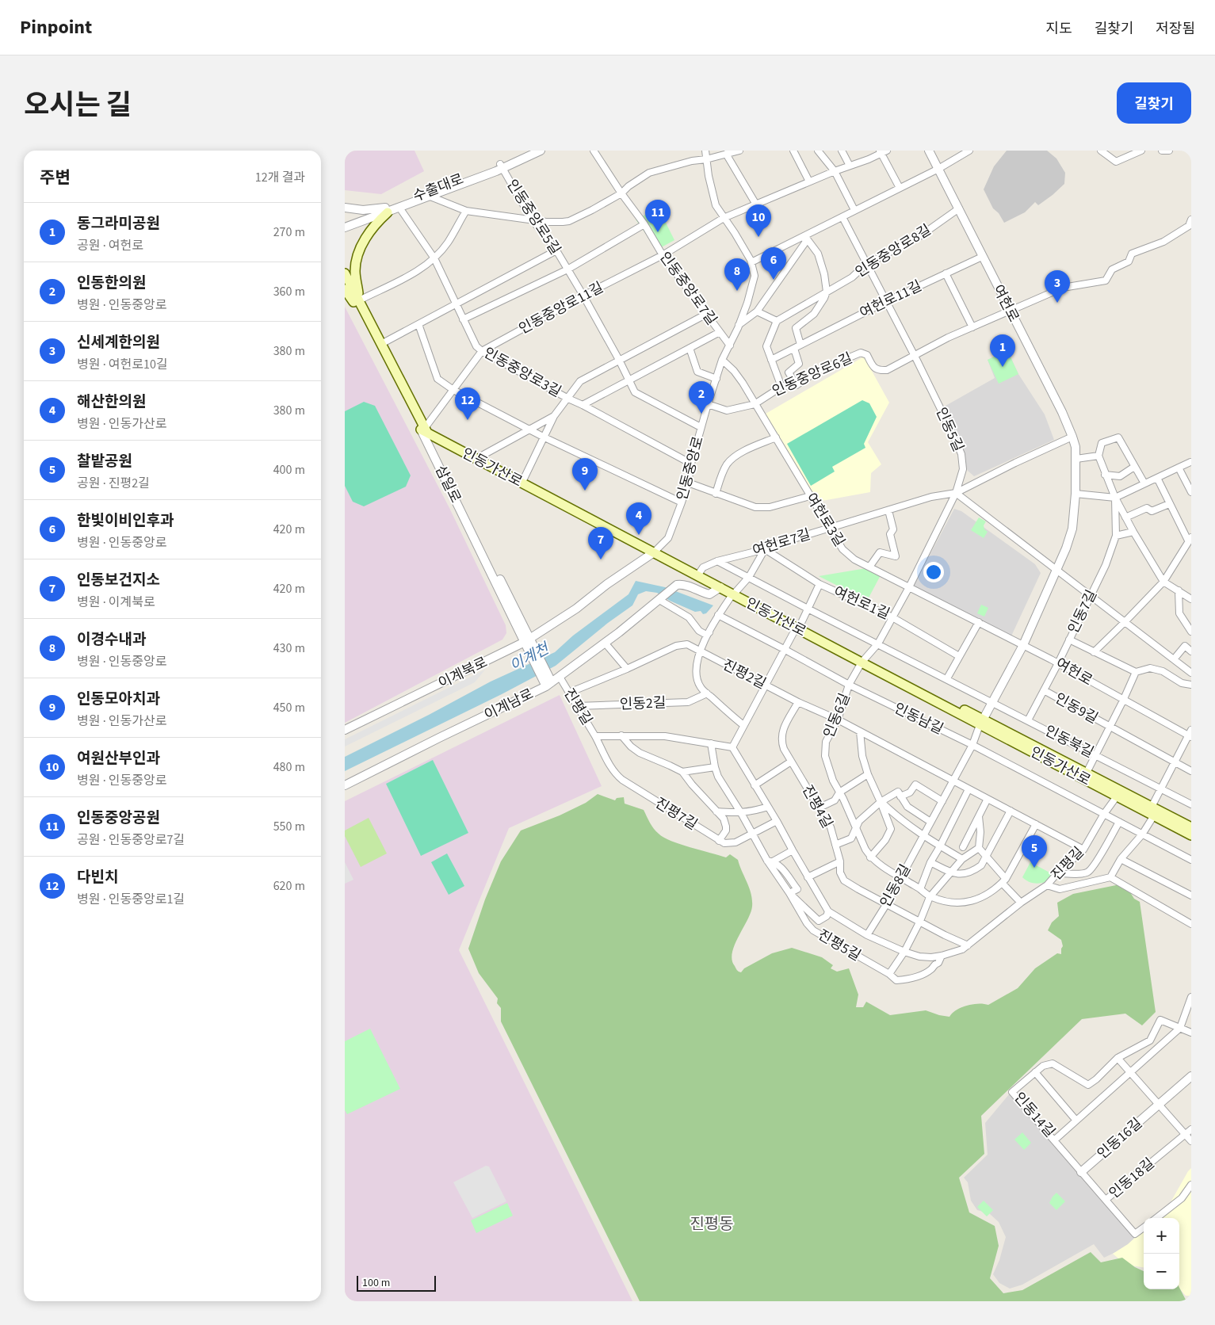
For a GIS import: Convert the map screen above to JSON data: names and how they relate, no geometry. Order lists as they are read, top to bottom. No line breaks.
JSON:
{"streets":{"main road":["인동가산로","삼일로"],"street":["수출대로","인동중앙로5길","인동중앙로8길","인동중앙로7길","여헌로11길","여헌로","인동중앙로11길","인동중앙로3길","인동중앙로6길","인동5길","인동중앙로","여헌로3길","여헌로7길","여헌로1길","인동7길","이계북로","진평2길","인동2길","이계남로","진평길","인동9길","인동6길","인동남길","인동북길","진평4길","진평7길","인동8길","진평5길","인동14길","인동16길","인동18길"]},"crossings":[["수출대로","인동중앙로5길"],["수출대로","인동중앙로7길"],["수출대로","인동중앙로3길"],["수출대로","인동중앙로"],["인동중앙로5길","인동중앙로7길"],["인동중앙로5길","인동중앙로11길"],["인동중앙로5길","인동중앙로3길"],["인동중앙로5길","인동중앙로"],["인동중앙로8길","여헌로"],["인동중앙로8길","인동5길"],["인동중앙로7길","인동중앙로11길"],["인동중앙로7길","인동중앙로"],["여헌로11길","여헌로"],["여헌로11길","인동5길"],["여헌로","인동중앙로6길"],["여헌로","인동가산로"],["여헌로","여헌로3길"],["여헌로","여헌로7길"],["여헌로","인동7길"],["여헌로","인동9길"],["여헌로","인동북길"],["여헌로","인동8길"],["인동중앙로11길","인동중앙로3길"],["인동중앙로11길","인동가산로"],["인동중앙로11길","인동중앙로"],["인동중앙로11길","삼일로"],["인동중앙로3길","인동가산로"],["인동중앙로3길","인동중앙로"],["인동중앙로6길","인동5길"],["인동중앙로6길","인동중앙로"],["인동중앙로6길","여헌로3길"],["인동5길","인동가산로"],["인동5길","여헌로3길"],["인동5길","여헌로7길"],["인동5길","여헌로1길"],["인동5길","인동6길"],["인동5길","인동북길"],["인동가산로","인동중앙로"],["인동가산로","삼일로"],["인동가산로","여헌로7길"],["인동가산로","이계북로"],["인동가산로","이계남로"],["인동가산로","진평길"],["인동가산로","인동9길"],["인동가산로","인동6길"],["인동가산로","인동8길"],["인동중앙로","여헌로3길"],["인동중앙로","이계북로"],["삼일로","이계북로"],["삼일로","이계남로"],["여헌로3길","여헌로7길"],["여헌로7길","여헌로1길"],["여헌로7길","인동북길"],["인동7길","인동9길"],["인동7길","인동북길"],["진평2길","진평길"],["진평2길","인동6길"],["진평2길","진평4길"],["진평2길","인동8길"],["인동2길","진평길"],["이계남로","진평길"],["진평길","인동남길"],["진평길","진평4길"],["진평길","진평7길"],["진평길","인동8길"],["진평길","진평5길"],["인동9길","인동북길"],["인동6길","인동남길"],["인동6길","인동8길"],["인동남길","인동8길"],["진평4길","인동8길"],["진평7길","진평5길"]],"districts":["진평동"],"water":["이계천"],"scale_bar":"100 m","page":{"header":"Pinpoint","nav":["지도","길찾기","저장됨"],"title":"오시는 길","buttons":"길찾기","heading":["주변","12개 결과"],"pins":["11","10","6","8","3","1","2","12","9","4","7","5"],"list":[{"mark":"1","name":"동그라미공원","note":"공원 · 여헌로","value":"270 m"},{"mark":"2","name":"인동한의원","note":"병원 · 인동중앙로","value":"360 m"},{"mark":"3","name":"신세계한의원","note":"병원 · 여헌로10길","value":"380 m"},{"mark":"4","name":"해산한의원","note":"병원 · 인동가산로","value":"380 m"},{"mark":"5","name":"찰밭공원","note":"공원 · 진평2길","value":"400 m"},{"mark":"6","name":"한빛이비인후과","note":"병원 · 인동중앙로","value":"420 m"},{"mark":"7","name":"인동보건지소","note":"병원 · 이계북로","value":"420 m"},{"mark":"8","name":"이경수내과","note":"병원 · 인동중앙로","value":"430 m"},{"mark":"9","name":"인동모아치과","note":"병원 · 인동가산로","value":"450 m"},{"mark":"10","name":"여원산부인과","note":"병원 · 인동중앙로","value":"480 m"},{"mark":"11","name":"인동중앙공원","note":"공원 · 인동중앙로7길","value":"550 m"},{"mark":"12","name":"다빈치","note":"병원 · 인동중앙로1길","value":"620 m"}],"map_buttons":["+","−"],"scale":"100 m"}}
